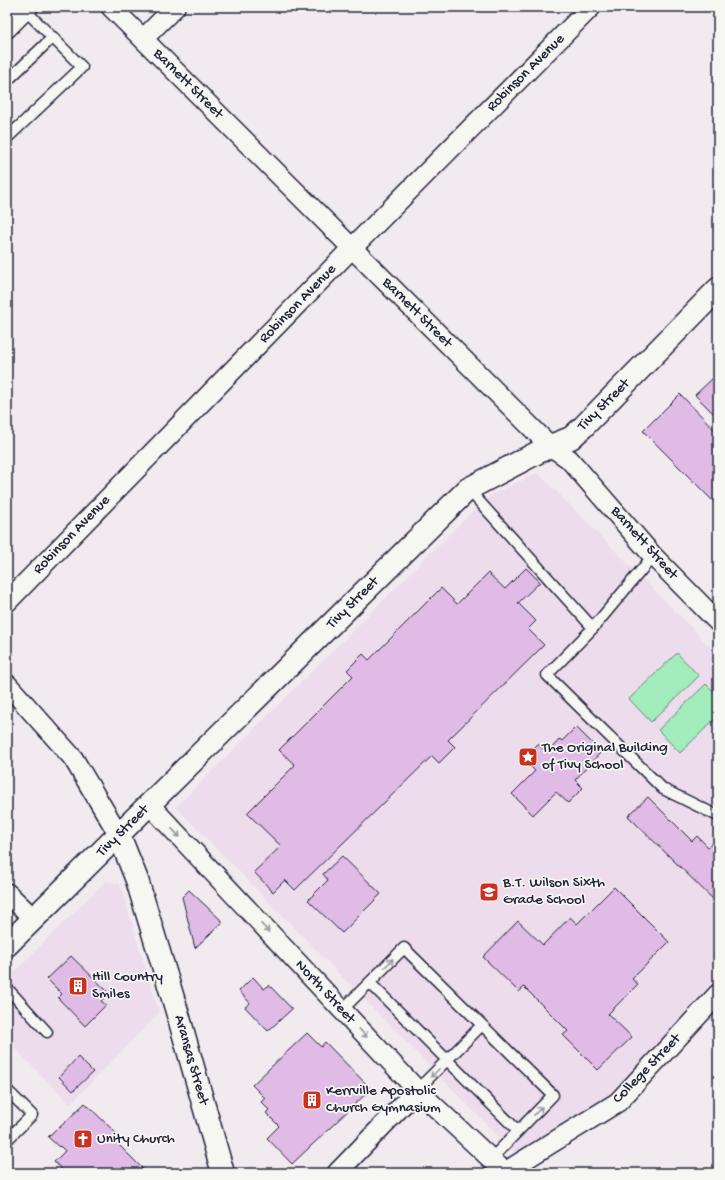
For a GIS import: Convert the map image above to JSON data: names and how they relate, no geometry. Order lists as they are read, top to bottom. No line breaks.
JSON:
{"streets":{"street":["Robinson Avenue","Barnett Street","Tivy Street","North Street","Aransas Street","College Street"]},"crossings":[["Robinson Avenue","Barnett Street"],["Barnett Street","Tivy Street"],["Tivy Street","North Street"],["Tivy Street","Aransas Street"],["North Street","College Street"]],"one_way":["North Street"],"places":{"place":["The Original Building of Tivy School"],"school or university":["B.T. Wilson Sixth Grade School"],"building":["Hill Country Smiles","Kerrville Apostolic Church Gymnasium"],"church":["Unity Church"]}}
